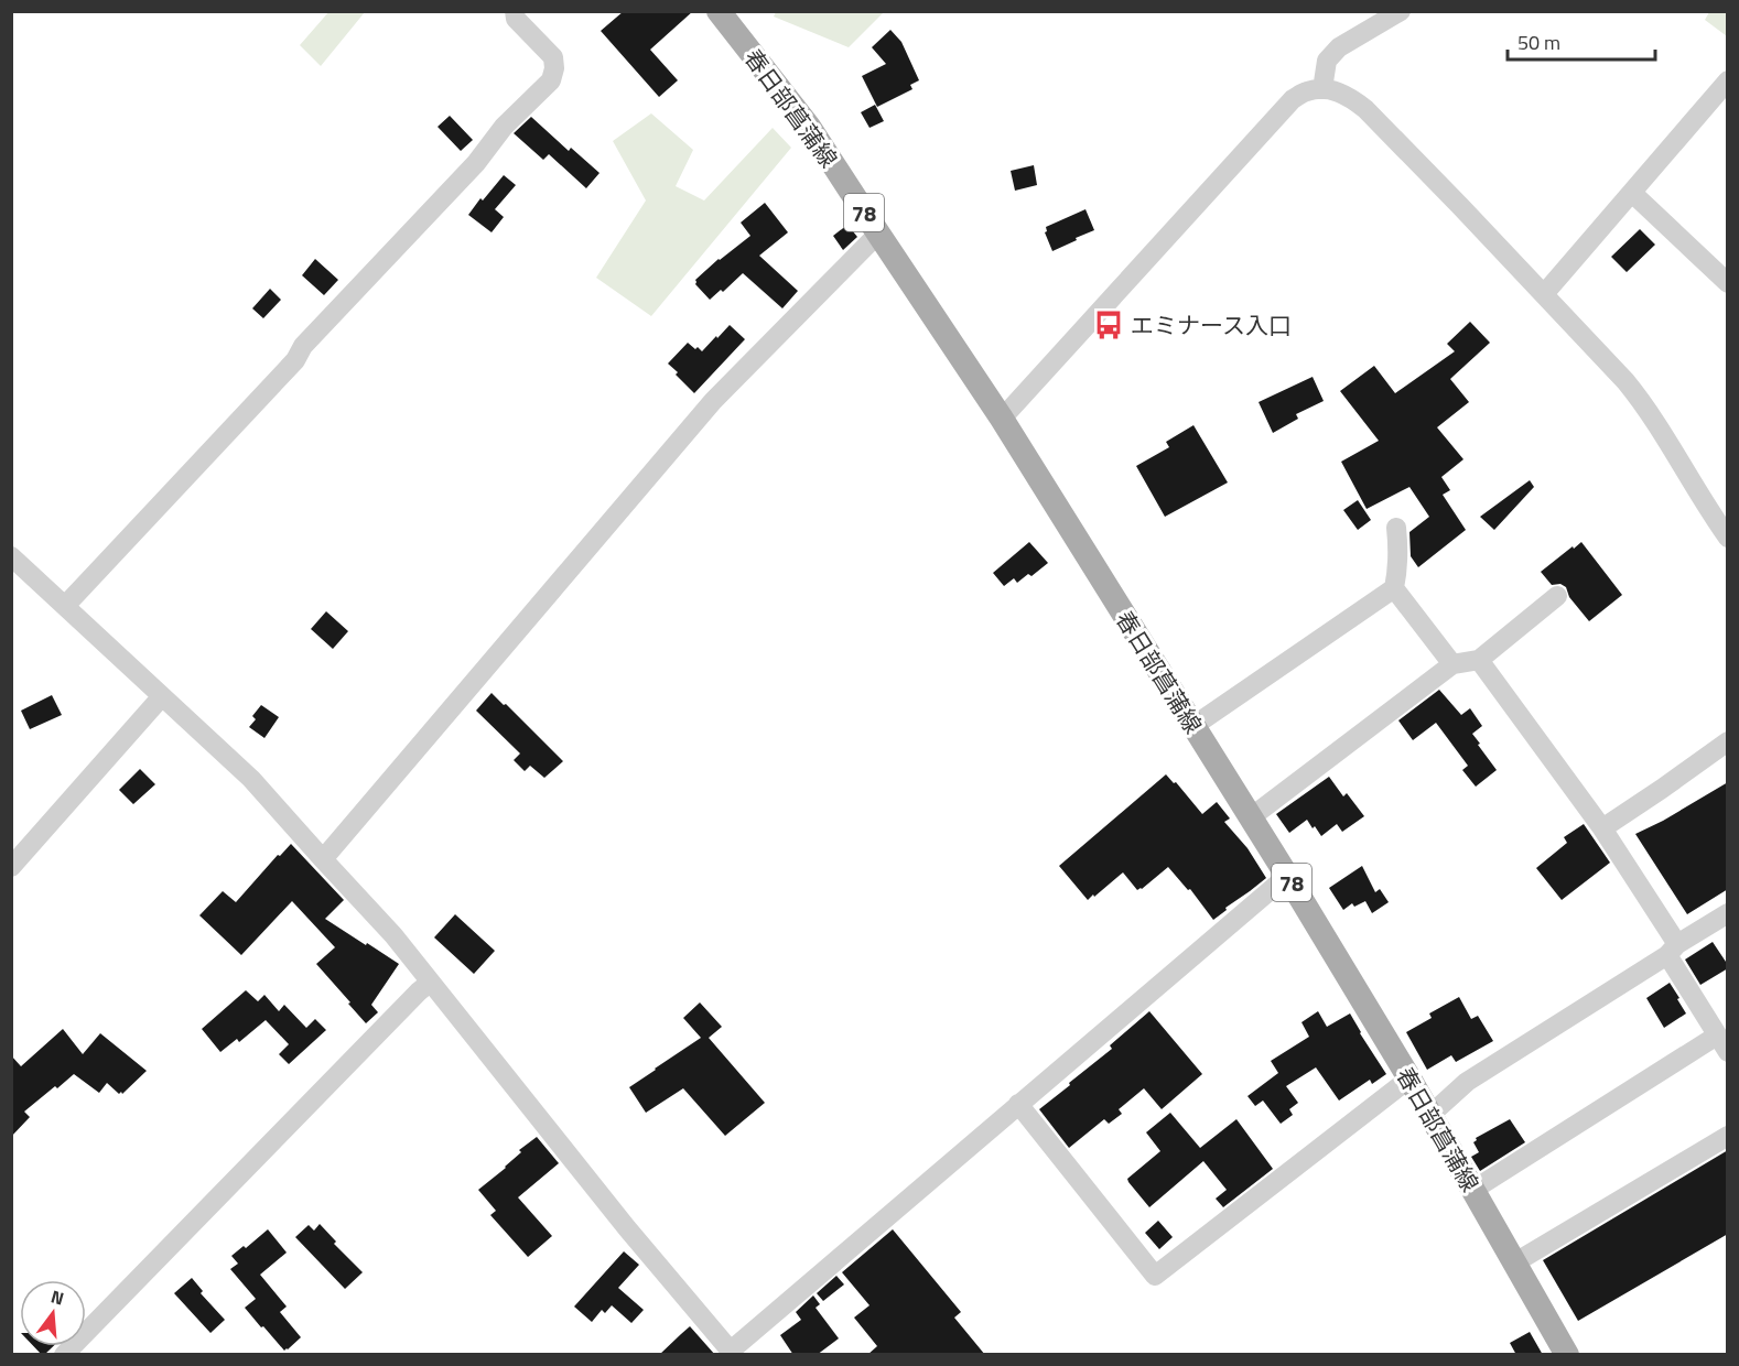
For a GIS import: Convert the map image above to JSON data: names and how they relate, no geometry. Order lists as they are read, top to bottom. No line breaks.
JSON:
{"streets":{"main road":["春日部菖蒲線","78"]},"places":{"bus stop":["エミナース入口"]},"scale_bar":"50 m","north":"top"}
